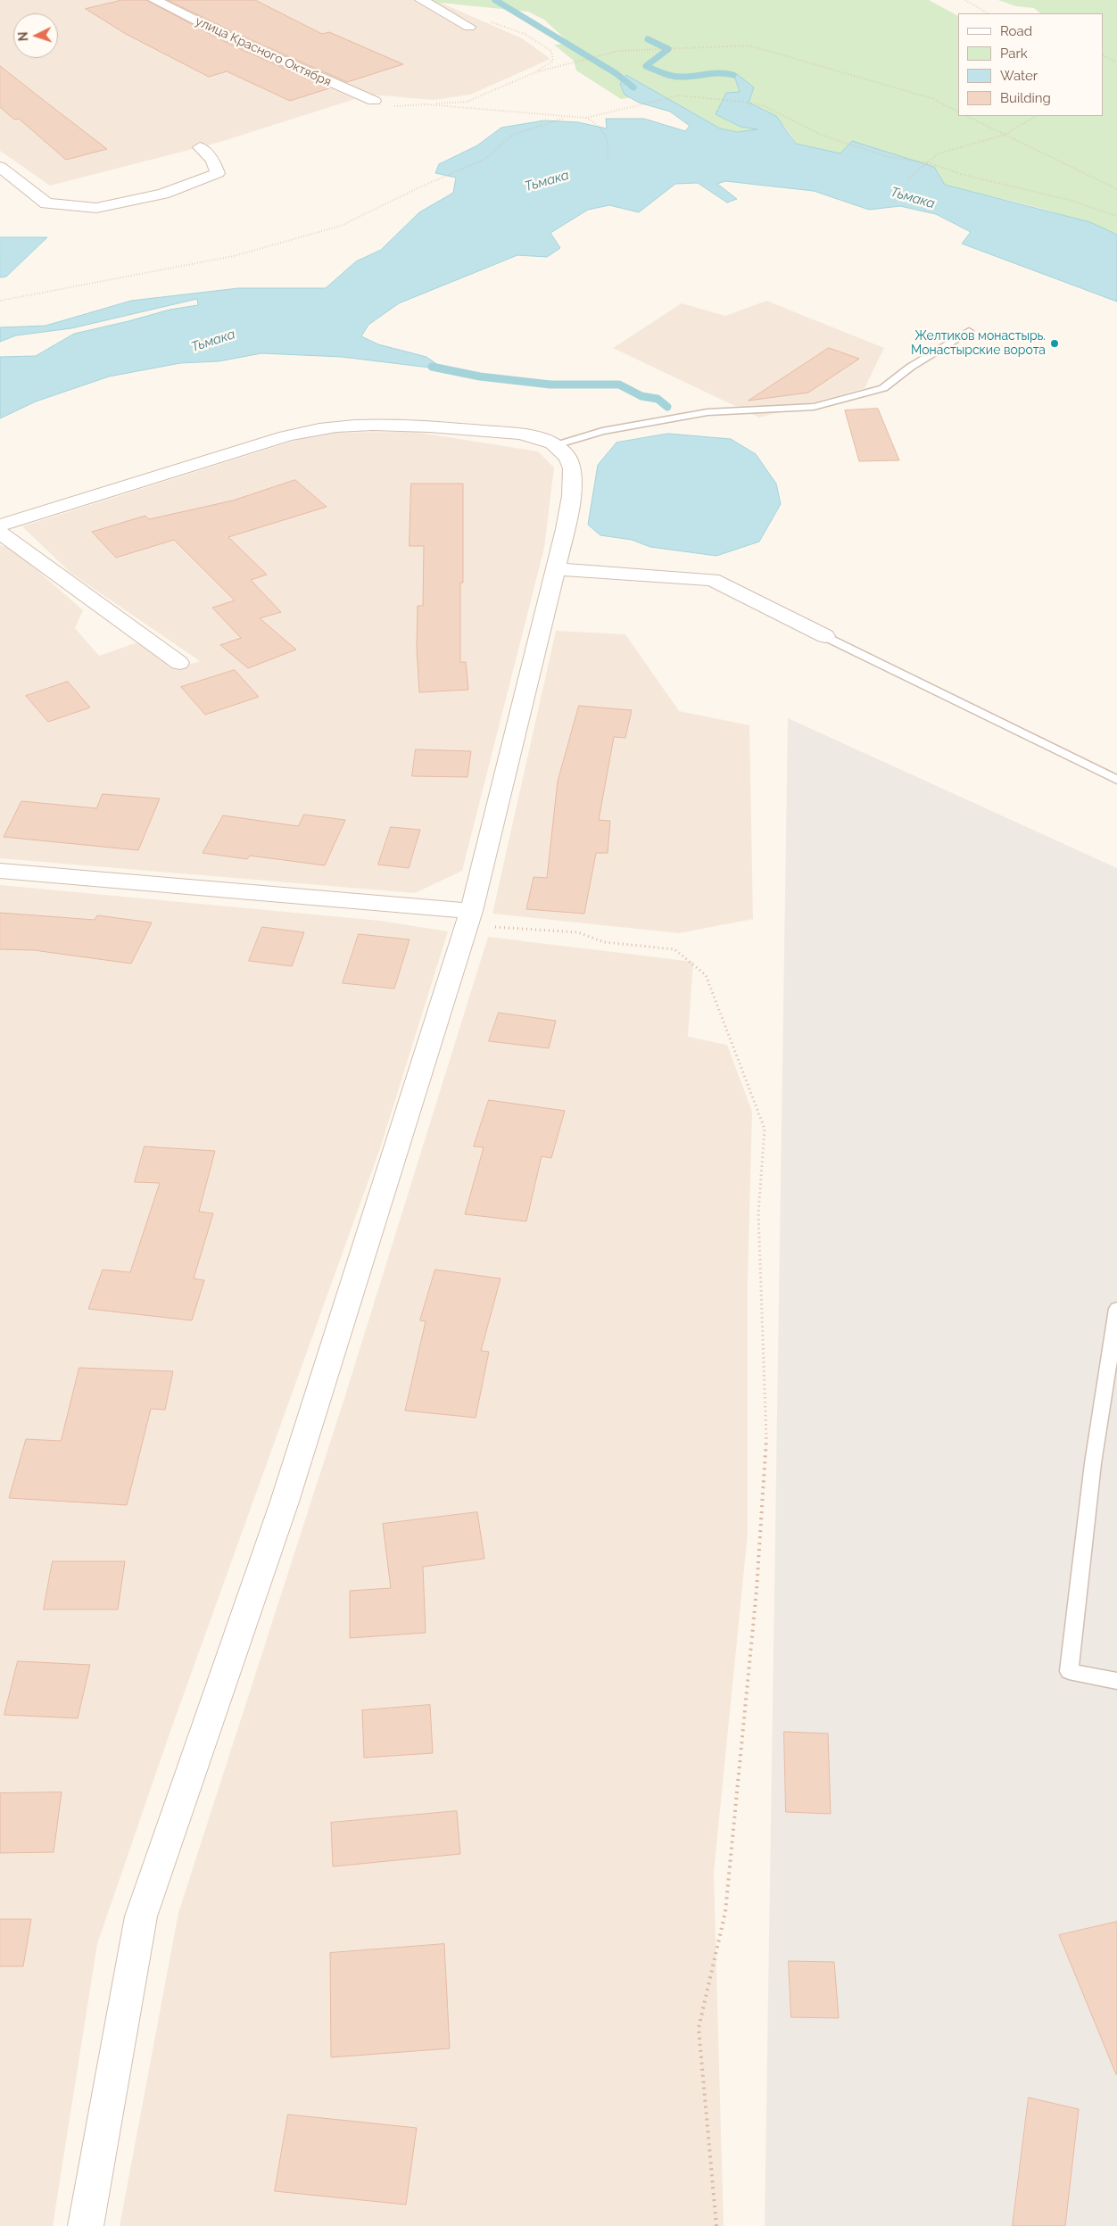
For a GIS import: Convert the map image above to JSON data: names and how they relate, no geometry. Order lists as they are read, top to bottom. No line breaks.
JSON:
{"streets":{"street":["улица Красного Октября"]},"water":["Тьмака"],"places":["Желтиков монастырь. Монастырские ворота"],"legend":["Road","Park","Water","Building"],"north":"left"}
